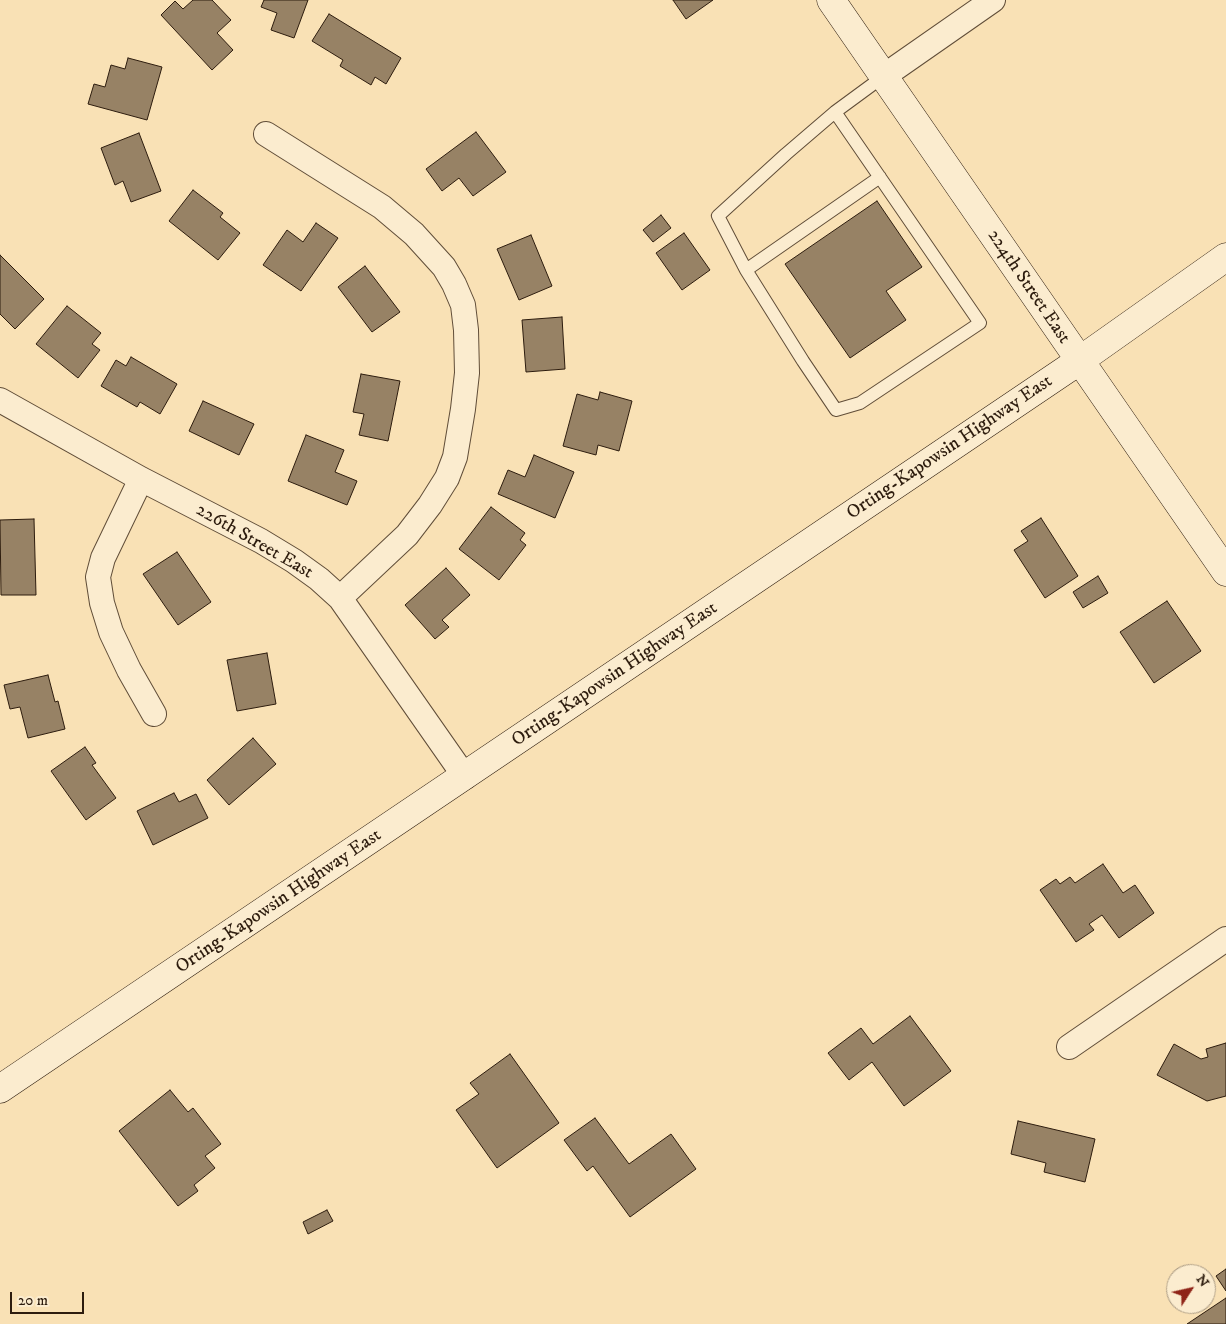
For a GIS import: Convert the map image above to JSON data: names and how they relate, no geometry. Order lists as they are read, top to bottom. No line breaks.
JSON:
{"streets":{"main road":["224th Street East","Orting-Kapowsin Highway East"],"street":["226th Street East"]},"crossings":[["224th Street East","Orting-Kapowsin Highway East"],["Orting-Kapowsin Highway East","226th Street East"]],"scale_bar":"20 m","north":"top right"}
